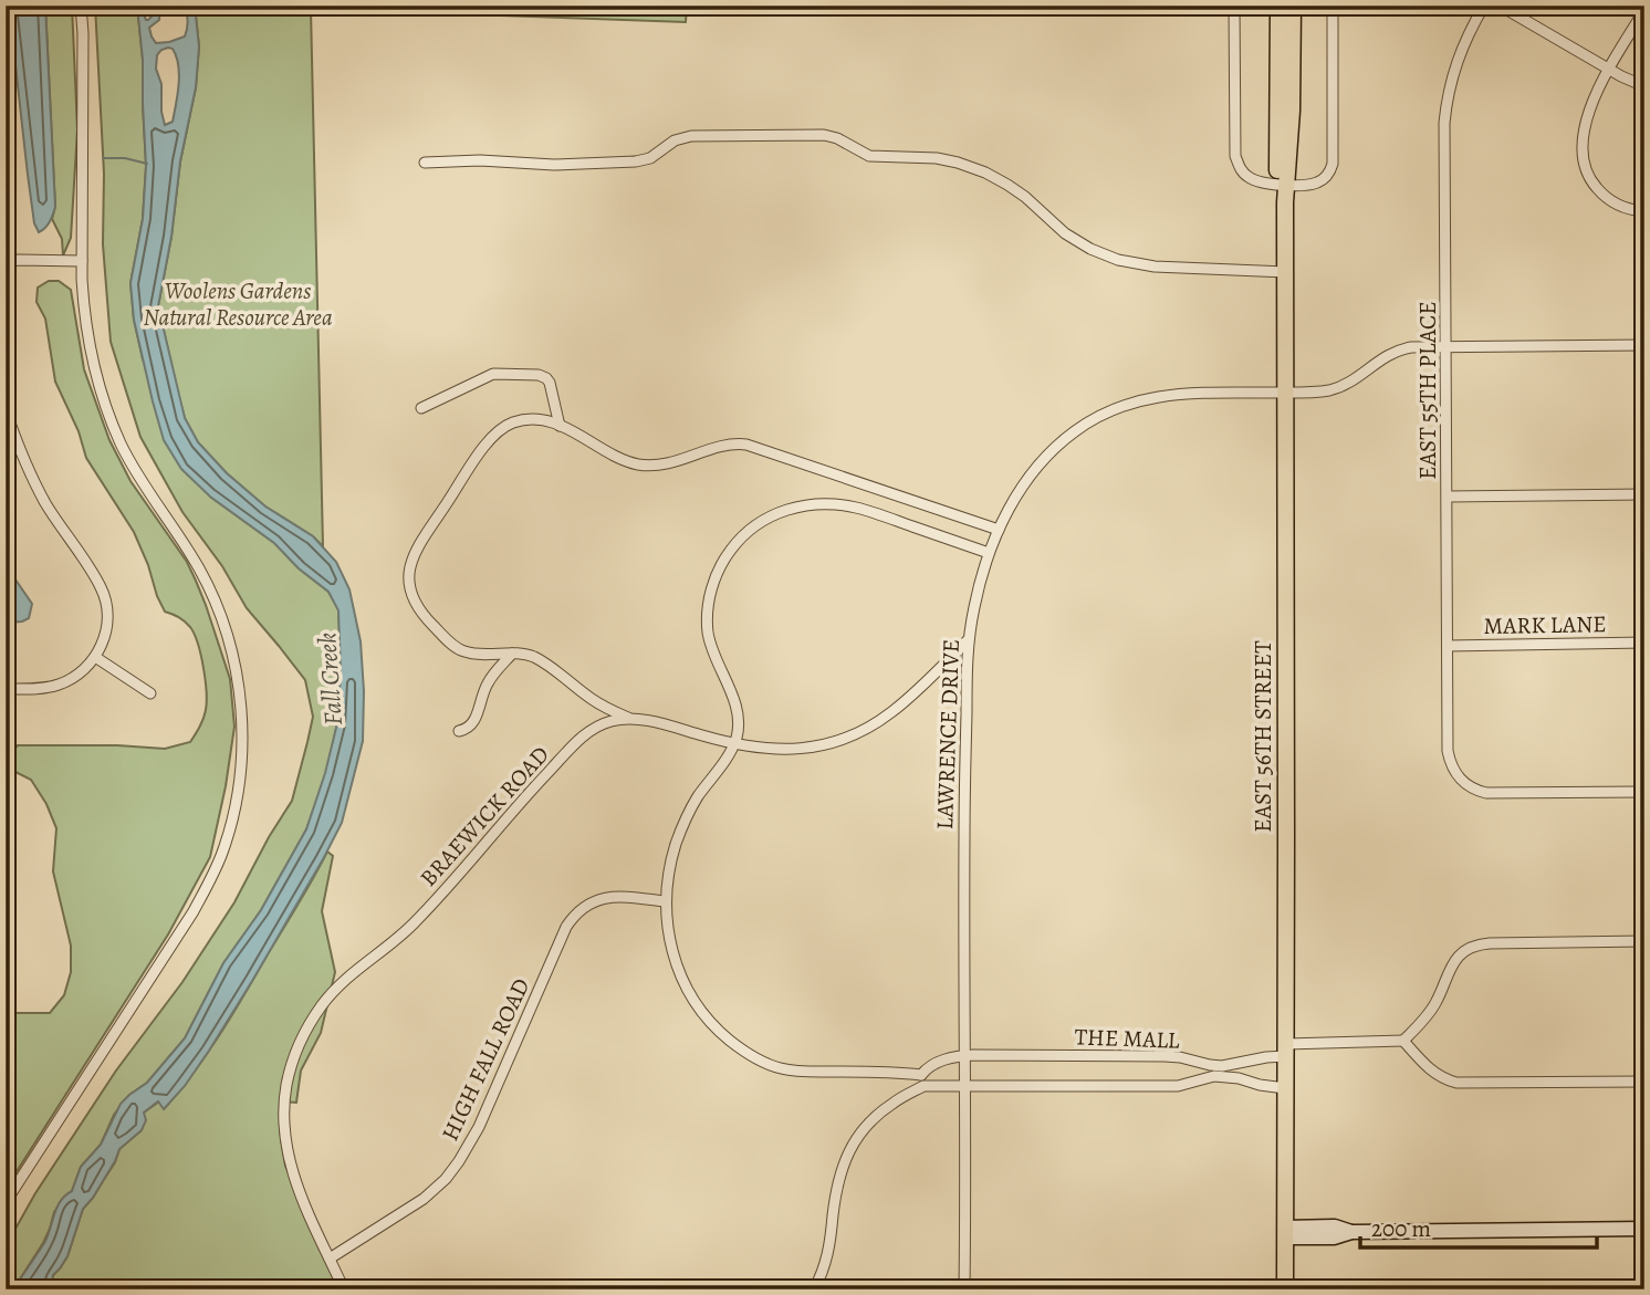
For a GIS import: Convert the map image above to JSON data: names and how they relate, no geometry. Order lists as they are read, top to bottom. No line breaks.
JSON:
{"streets":{"main road":["EAST 56TH STREET"],"street":["EAST 55TH PLACE","MARK LANE","LAWRENCE DRIVE","BRAEWICK ROAD","THE MALL","HIGH FALL ROAD"]},"crossings":[["EAST 55TH PLACE","MARK LANE"],["EAST 55TH PLACE","LAWRENCE DRIVE"],["LAWRENCE DRIVE","EAST 56TH STREET"],["LAWRENCE DRIVE","BRAEWICK ROAD"],["LAWRENCE DRIVE","THE MALL"],["EAST 56TH STREET","THE MALL"],["BRAEWICK ROAD","THE MALL"],["BRAEWICK ROAD","HIGH FALL ROAD"],["THE MALL","HIGH FALL ROAD"]],"water":["Fall Creek"],"parks":["Woolens Gardens Natural Resource Area"],"scale_bar":"200 m"}
